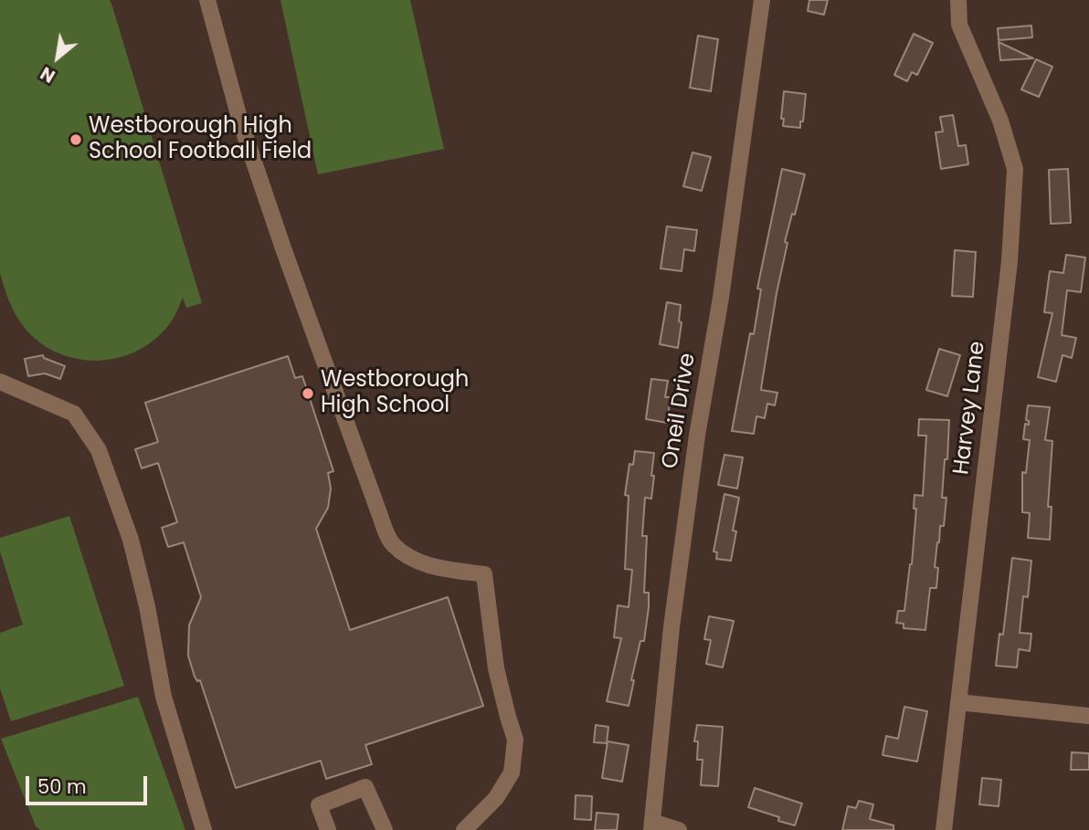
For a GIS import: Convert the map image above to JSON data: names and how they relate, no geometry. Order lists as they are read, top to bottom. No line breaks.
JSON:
{"streets":{"street":["Harvey Lane","Oneil Drive"]},"places":["Westborough High School Football Field","Westborough High School"],"scale_bar":"50 m","north":"bottom left"}
